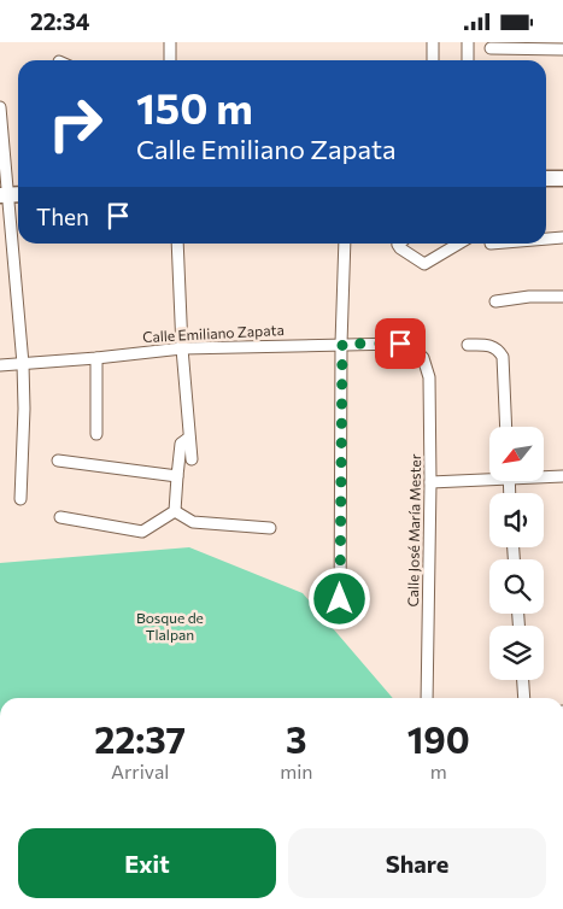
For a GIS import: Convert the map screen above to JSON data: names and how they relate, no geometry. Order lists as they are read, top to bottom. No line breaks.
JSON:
{"streets":{"street":["Calle Emiliano Zapata","Calle José María Mester"]},"crossings":[["Calle Emiliano Zapata","Calle José María Mester"]],"parks":["Bosque de Tlalpan"],"north":"bottom left","page":{"status":"22:34","turn":["150 m","Calle Emiliano Zapata"],"then":"Then","eta":["22:37","Arrival","3","min","190","m"],"buttons":["Exit","Share"]}}
